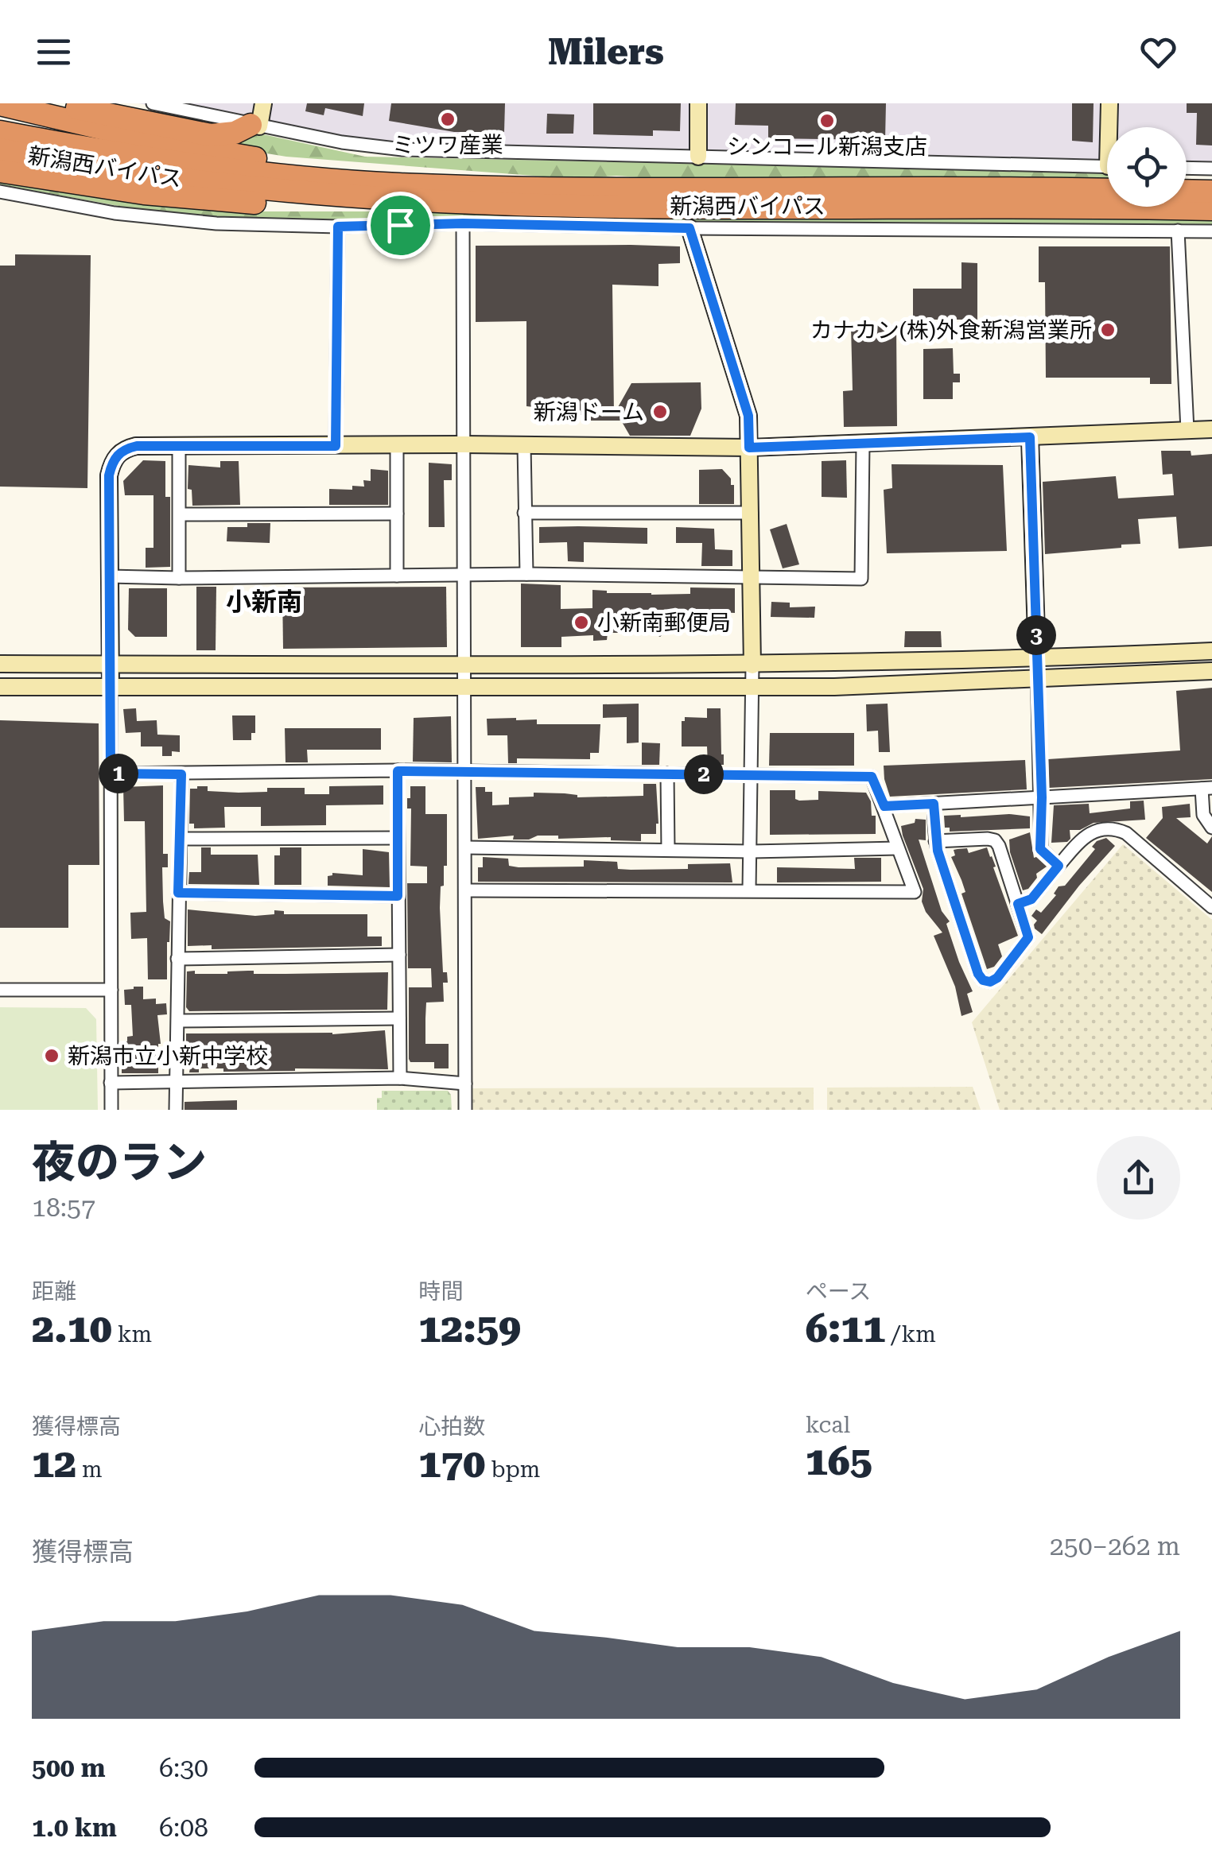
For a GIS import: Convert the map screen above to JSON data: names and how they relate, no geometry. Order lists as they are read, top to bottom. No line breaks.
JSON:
{"streets":{"highway":["新潟西バイパス"]},"districts":["小新南"],"places":["ミツワ産業","シンコール新潟支店","カナカン(株)外食新潟営業所","新潟ドーム","小新南郵便局","新潟市立小新中学校"],"page":{"header":"Milers","pins":["3","1","2"],"heading":["夜のラン","18:57"],"stats":[["距離","2.10 km"],["時間","12:59"],["ペース","6:11 /km"],["獲得標高","12 m"],["心拍数","170 bpm"],["kcal","165"]],"chart":["獲得標高","250–262 m"],"list":[{"name":"500 m","note":"6:30"},{"name":"1.0 km","note":"6:08"}]}}
